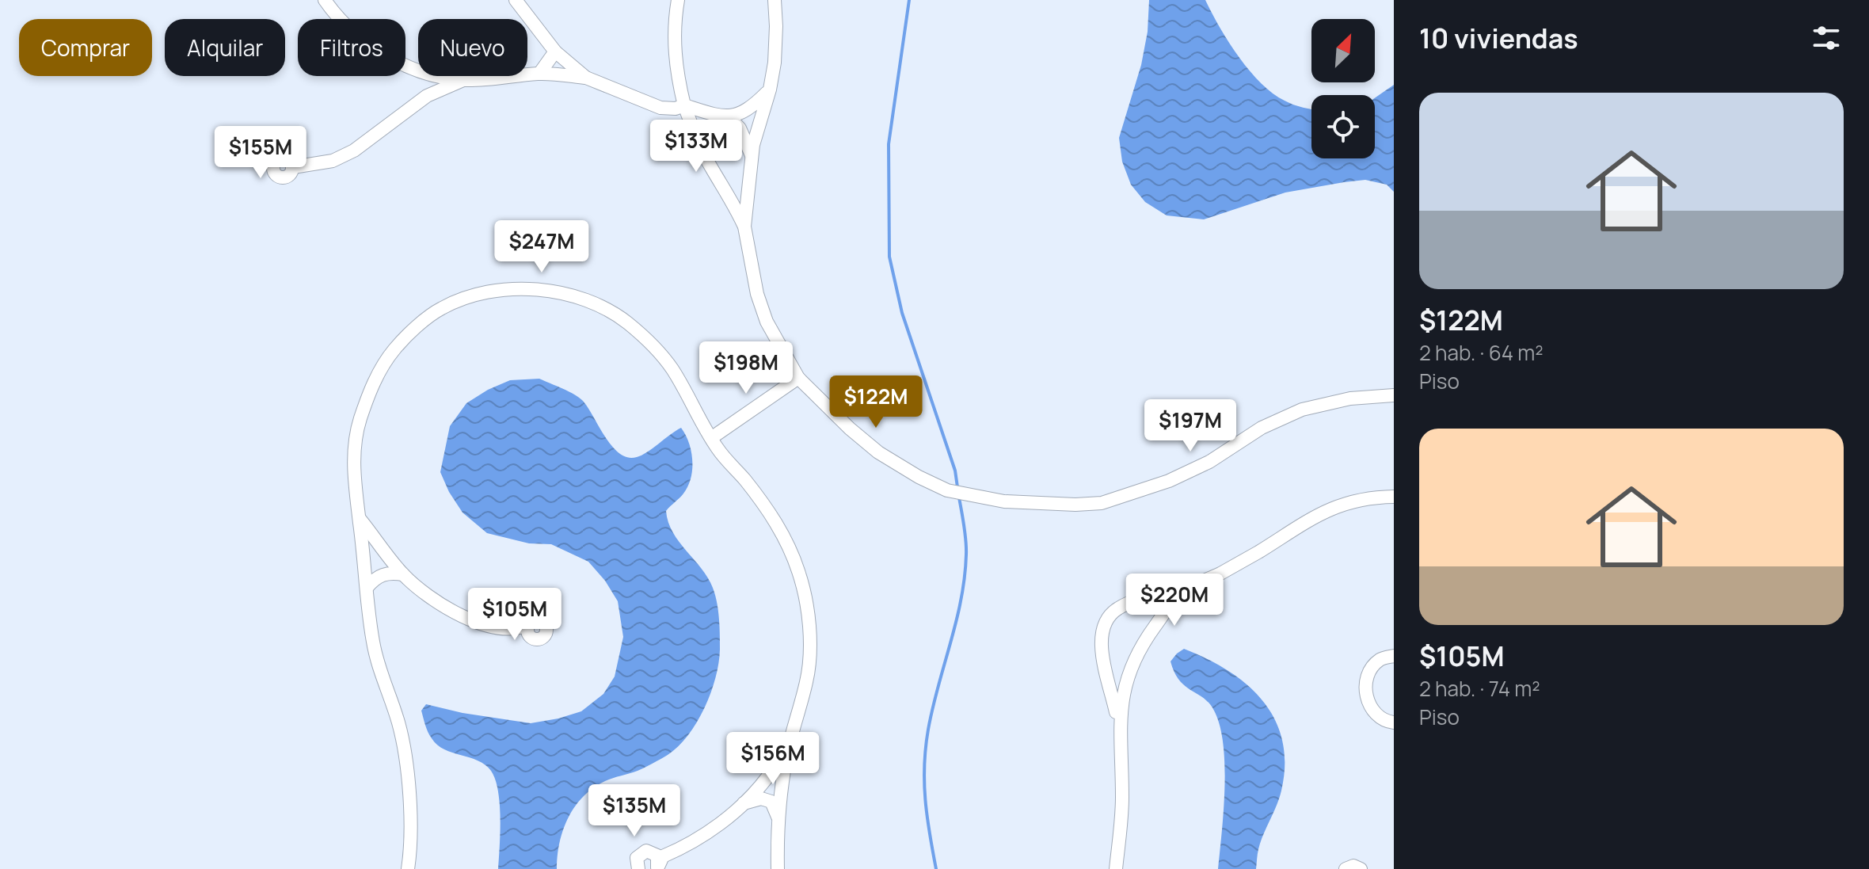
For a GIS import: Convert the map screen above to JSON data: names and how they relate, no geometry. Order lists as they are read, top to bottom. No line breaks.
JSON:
{"north":"top right","page":{"heading":"10 viviendas","chip":["Comprar","Alquilar","Filtros","Nuevo"],"list":[{"name":"$122M","note":"2 hab. · 64 m² · Piso"},{"name":"$105M","note":"2 hab. · 74 m² · Piso"}],"price":["$133M","$155M","$247M","$198M","$122M","$197M","$220M","$105M","$156M","$135M"]}}
